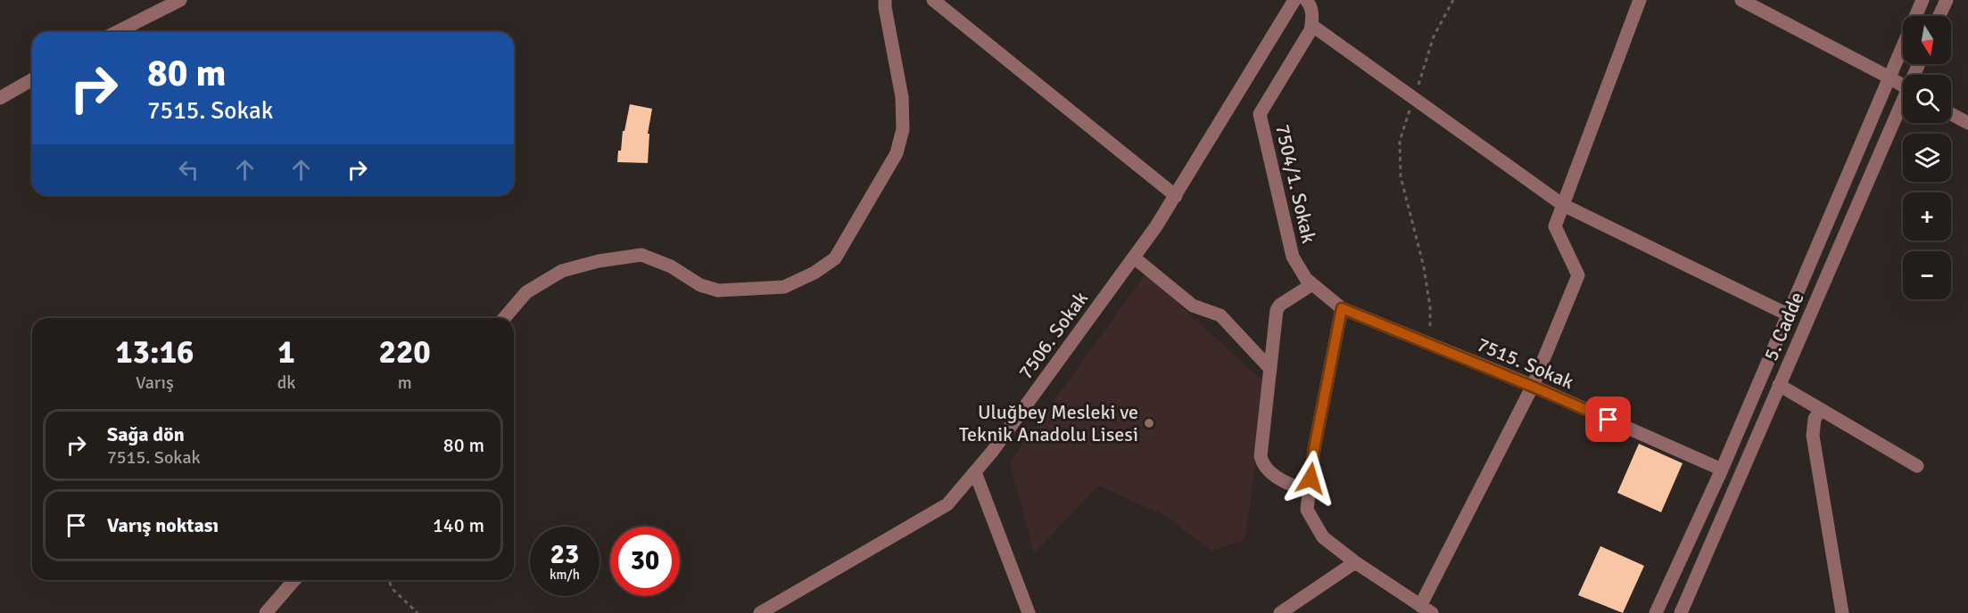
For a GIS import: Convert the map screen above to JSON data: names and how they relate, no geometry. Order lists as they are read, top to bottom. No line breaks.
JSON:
{"streets":{"street":["7504/1. Sokak","5. Cadde","7506. Sokak","7515. Sokak"]},"crossings":[["7504/1. Sokak","7515. Sokak"]],"places":["Uluğbey Mesleki ve Teknik Anadolu Lisesi"],"north":"bottom","page":{"map_buttons":["+","−"],"turn":["80 m","7515. Sokak"],"eta":["13:16","Varış","1","dk","220","m"],"list":[{"name":"Sağa dön","note":"7515. Sokak","value":"80 m"},{"name":"Varış noktası","value":"140 m"}],"speed":"23 km/h","limit":"30"}}
